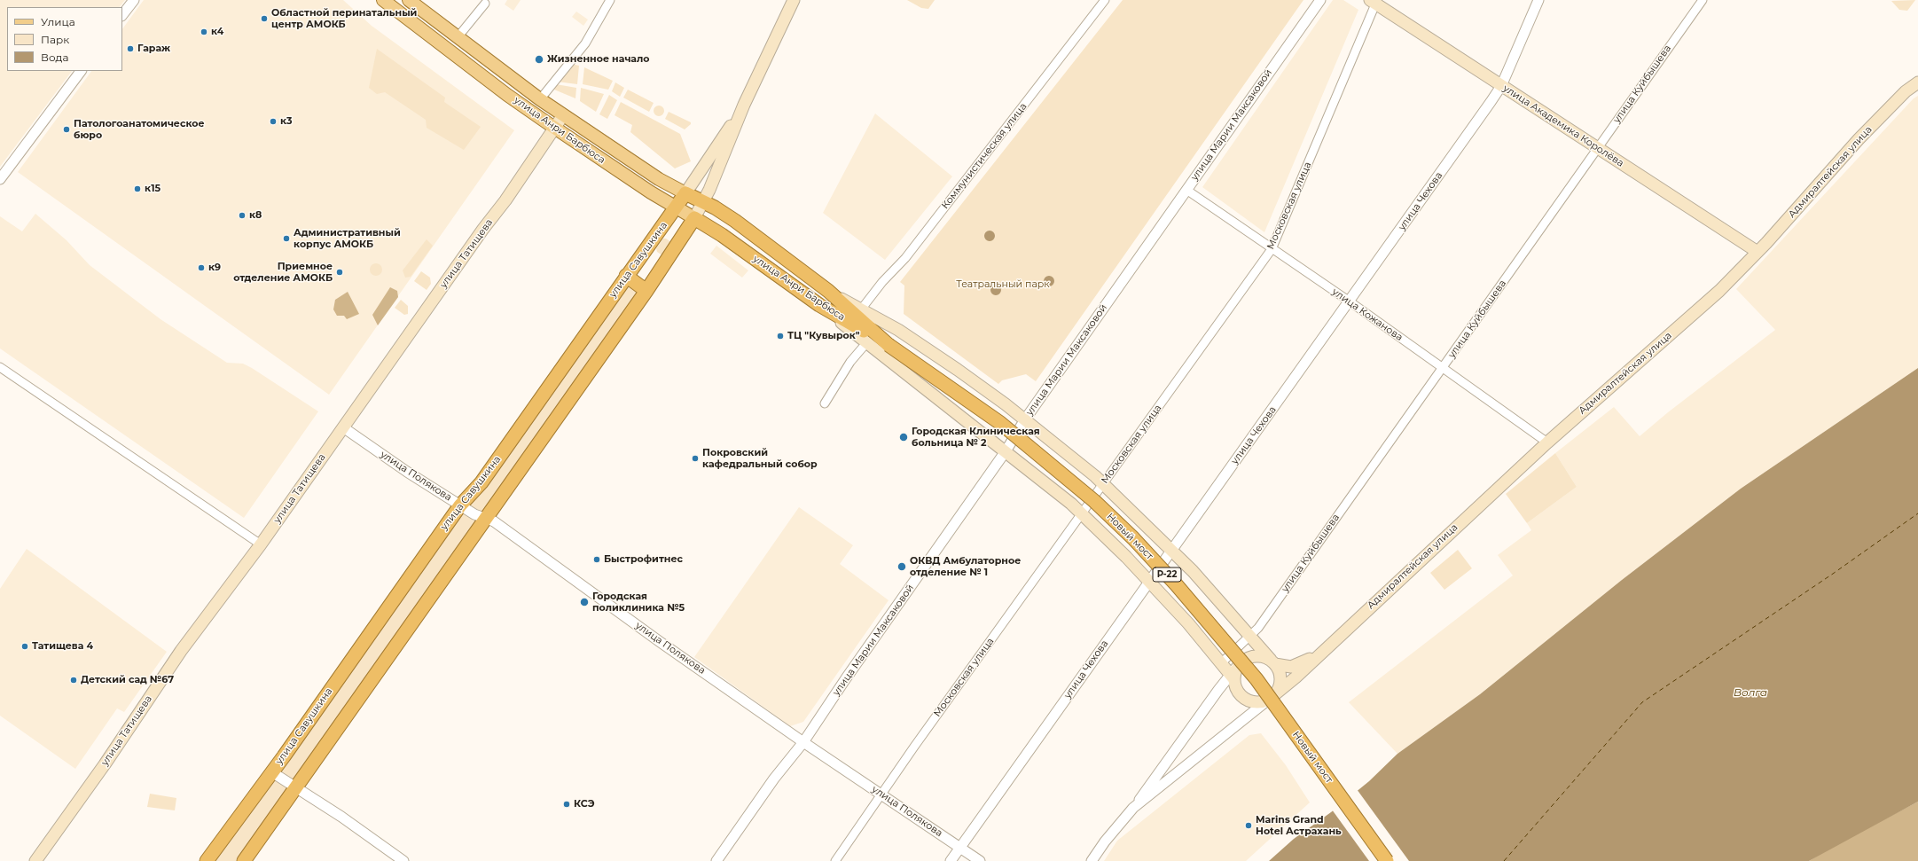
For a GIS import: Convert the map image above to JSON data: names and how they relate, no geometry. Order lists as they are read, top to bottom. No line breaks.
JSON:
{"streets":{"highway":["улица Анри Барбюса","улица Савушкина","Новый мост","Р-22"],"main road":["улица Академика Королёва","Адмиралтейская улица","улица Татищева"],"street":["улица Куйбышева","улица Марии Максаковой","Коммунистическая улица","улица Чехова","Московская улица","улица Кожанова","улица Полякова"]},"crossings":[["улица Куйбышева","улица Академика Королёва"],["улица Куйбышева","улица Кожанова"],["улица Марии Максаковой","улица Кожанова"],["улица Марии Максаковой","улица Полякова"],["улица Академика Королёва","Адмиралтейская улица"],["улица Академика Королёва","улица Чехова"],["улица Академика Королёва","Московская улица"],["улица Анри Барбюса","улица Татищева"],["улица Анри Барбюса","улица Савушкина"],["улица Анри Барбюса","Новый мост"],["Адмиралтейская улица","улица Кожанова"],["улица Чехова","улица Кожанова"],["улица Чехова","улица Полякова"],["Московская улица","улица Кожанова"],["Московская улица","улица Полякова"],["улица Татищева","улица Полякова"],["улица Савушкина","улица Полякова"]],"water":["Волга"],"parks":["Театральный парк"],"places":["Областной перинатальный центр АМОКБ","к4","Гараж","Жизненное начало","к3","Патологоанатомическое бюро","к15","к8","Административный корпус АМОКБ","к9","Приемное отделение АМОКБ","ТЦ \"Кувырок\"","Городская Клиническая больница № 2","Покровский кафедральный собор","Быстрофитнес","ОКВД Амбулаторное отделение № 1","Городская поликлиника №5","Татищева 4","Детский сад №67","КСЭ","Marins Grand Hotel Астрахань"],"legend":["Улица","Парк","Вода"]}
